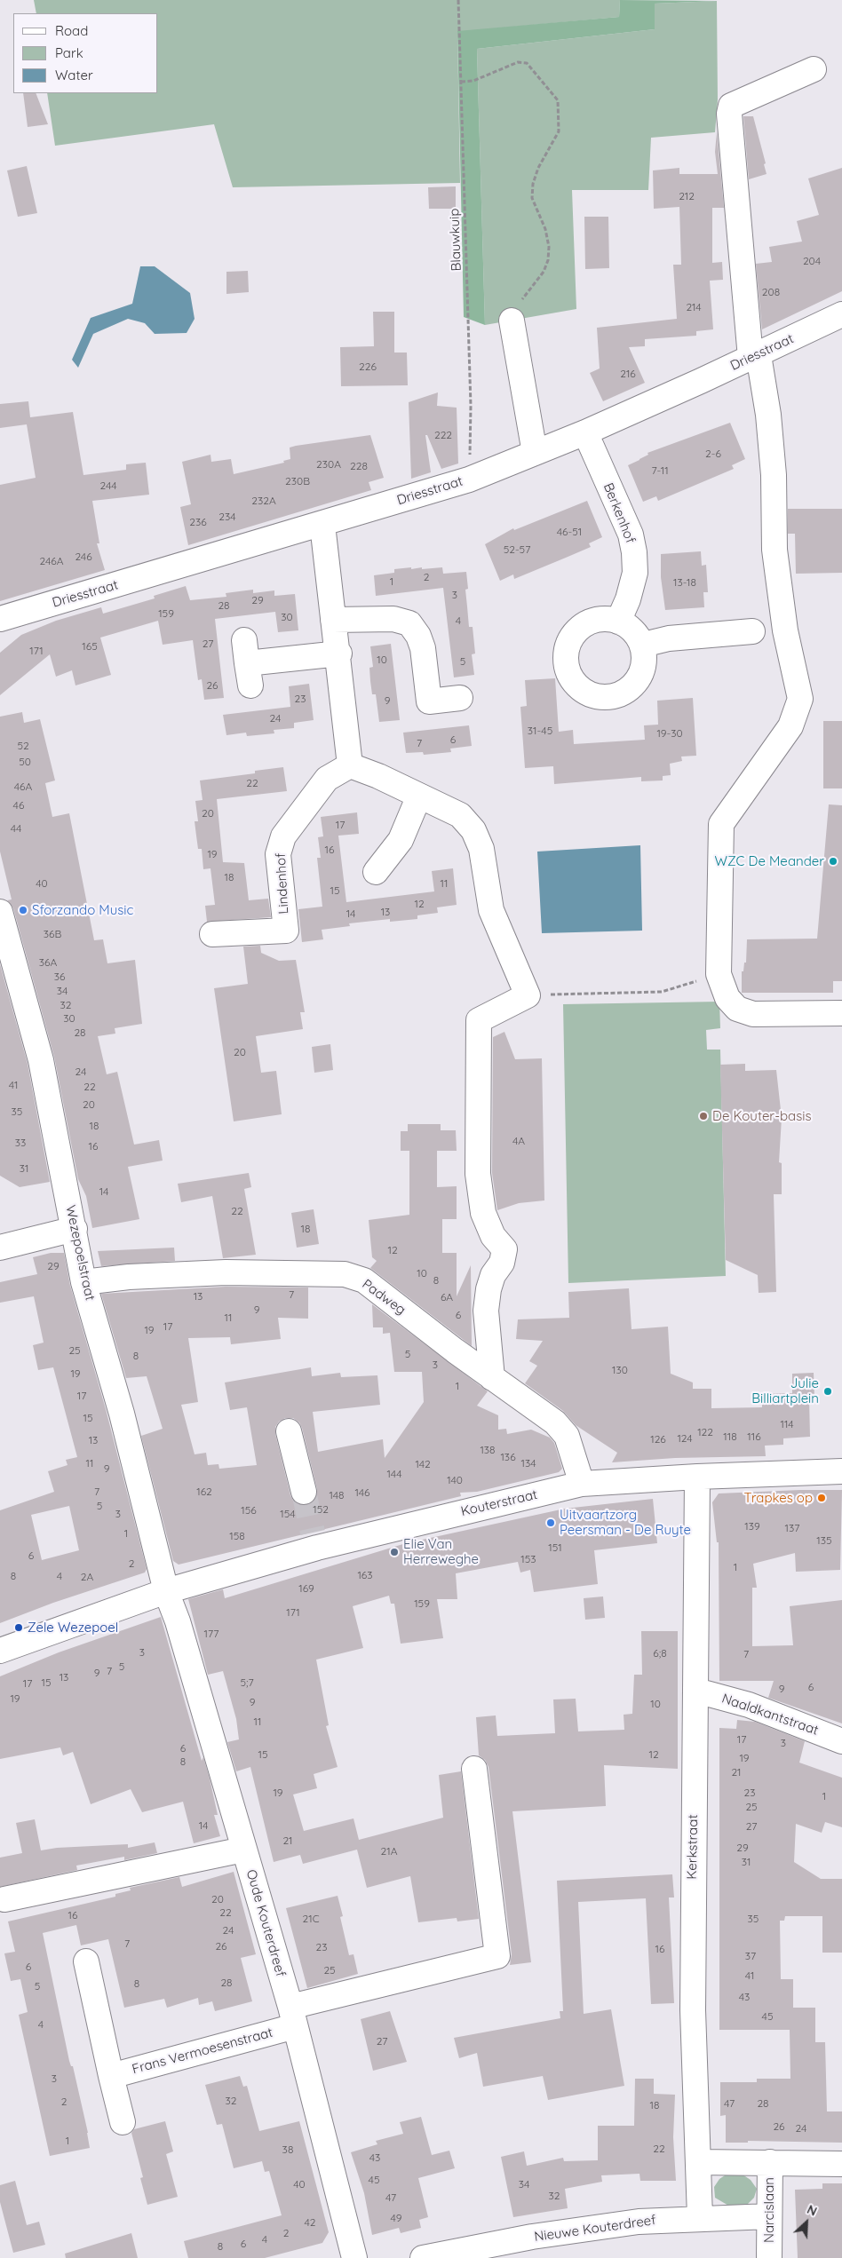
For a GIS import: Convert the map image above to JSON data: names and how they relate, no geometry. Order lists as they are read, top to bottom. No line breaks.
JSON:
{"streets":{"street":["Driesstraat","Berkenhof","Lindenhof","Wezepoelstraat","Padweg","Kouterstraat","Naaldkantstraat","Kerkstraat","Oude Kouterdreef","Frans Vermoesenstraat","Narcislaan","Nieuwe Kouterdreef"],"path":["Blauwkuip"]},"crossings":[["Blauwkuip","Driesstraat"],["Driesstraat","Berkenhof"],["Wezepoelstraat","Padweg"],["Wezepoelstraat","Kouterstraat"],["Wezepoelstraat","Oude Kouterdreef"],["Padweg","Kouterstraat"],["Kouterstraat","Kerkstraat"],["Kouterstraat","Oude Kouterdreef"],["Naaldkantstraat","Kerkstraat"],["Kerkstraat","Nieuwe Kouterdreef"],["Oude Kouterdreef","Frans Vermoesenstraat"],["Narcislaan","Nieuwe Kouterdreef"]],"places":["WZC De Meander","Sforzando Music","De Kouter-basis","Julie Billiartplein","Trapkes op","Uitvaartzorg Peersman - De Ruyte","Elie Van Herreweghe","Zele Wezepoel"],"house_numbers":["212","204","208","214","226","216","222","2-6","230A","228","7-11","230B","244","232A","234","236","46-51","52-57","246","246A","2","1","13-18","3","29","28","159","30","4","27","165","171","10","5","26","23","9","24","31-45","19-30","6","7","52","50","22","46A","46","20","17","44","16","19","18","40","11","15","12","13","14","36B","36A","36","34","32","30","28","20","24","41","22","20","35","18","4A","33","16","31","14","22","18","12","29","10","8","7","13","6A","9","6","11","17","19","25","5","8","3","130","19","1","17","15","114","122","118","116","124","126","13","138","136","11","134","142","9","144","140","7","162","146","148","5","152","156","3","154","139","137","1","158","135","151","6","153","2","1","163","8","4","2A","169","159","171","177","3","6;8","7","5","7","9","13","15","5;7","17","6","9","19","9","10","11","17","3","6","15","12","19","8","21","19","23","1","25","14","27","21","29","21A","31","20","22","16","21C","35","24","7","26","23","16","37","6","25","41","28","8","5","43","45","4","27","3","32","2","47","28","18","26","24","1","22","38","43","45","40","34","32","47","49","42","2","4","6","8"],"legend":["Road","Park","Water"],"north":"top right"}
